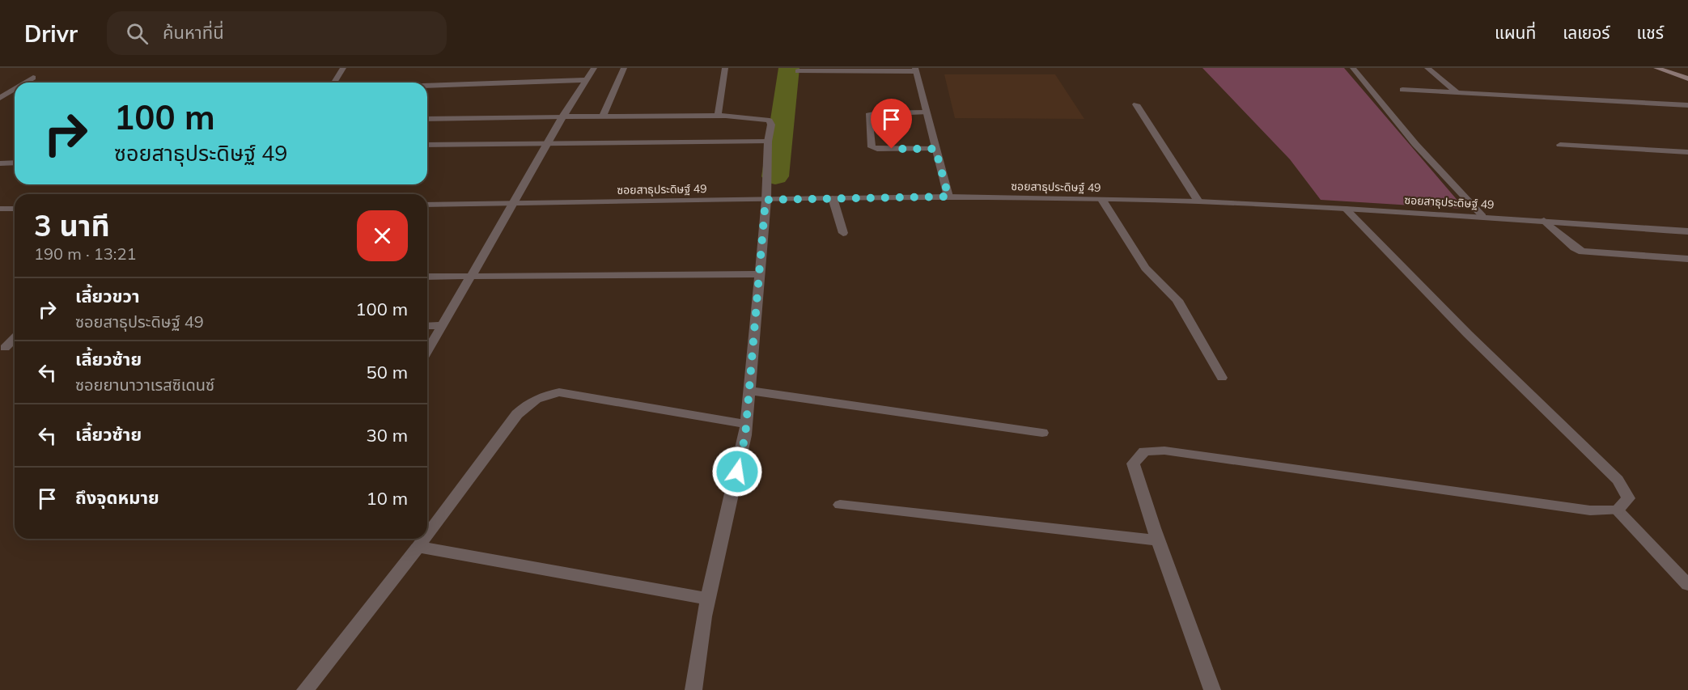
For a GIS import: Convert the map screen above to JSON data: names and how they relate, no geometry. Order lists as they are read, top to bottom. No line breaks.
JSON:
{"streets":{"street":["ซอยสาธุประดิษฐ์ 49"]},"page":{"header":"Drivr","search":"ค้นหาที่นี่","nav":["แผนที่","เลเยอร์","แชร์"],"turn":["100 m","ซอยสาธุประดิษฐ์ 49"],"heading":["3 นาที","190 m · 13:21"],"list":[{"name":"เลี้ยวขวา","note":"ซอยสาธุประดิษฐ์ 49","value":"100 m"},{"name":"เลี้ยวซ้าย","note":"ซอยยานาวาเรสซิเดนซ์","value":"50 m"},{"name":"เลี้ยวซ้าย","value":"30 m"},{"name":"ถึงจุดหมาย","value":"10 m"}]}}
